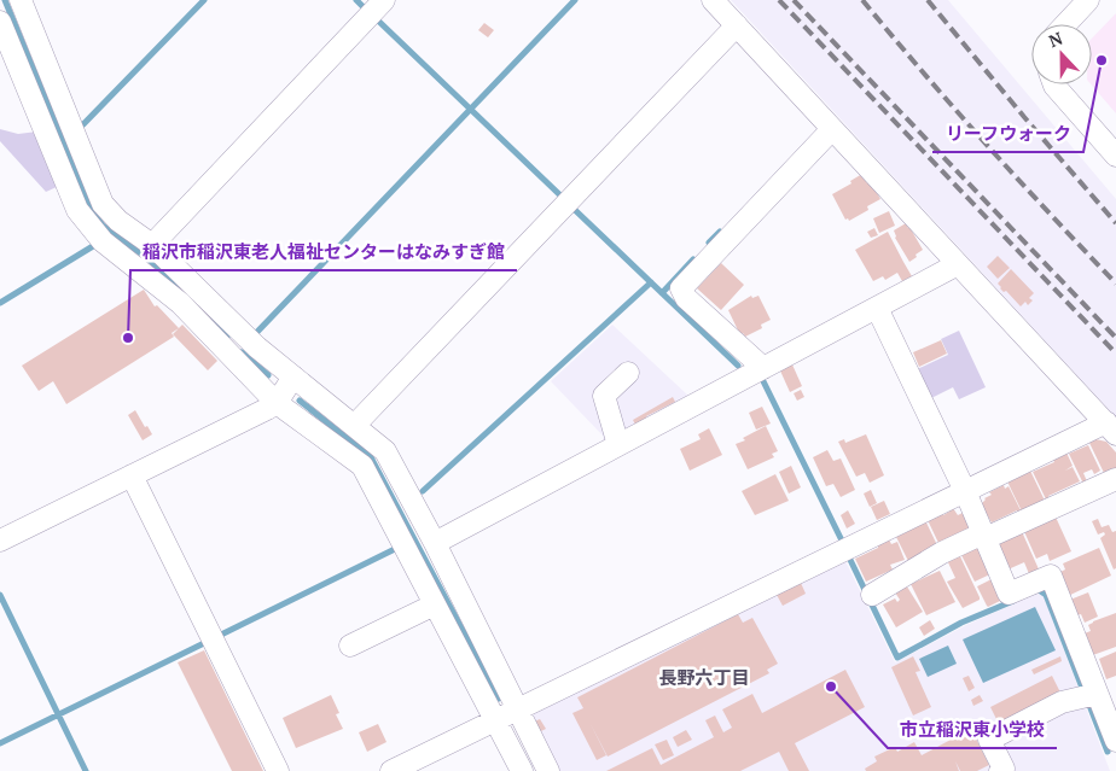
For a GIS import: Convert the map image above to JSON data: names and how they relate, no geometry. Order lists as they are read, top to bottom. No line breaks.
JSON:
{"districts":["長野六丁目"],"places":["リーフウォーク","稲沢市稲沢東老人福祉センターはなみすぎ館","市立稲沢東小学校"],"north":"top"}
